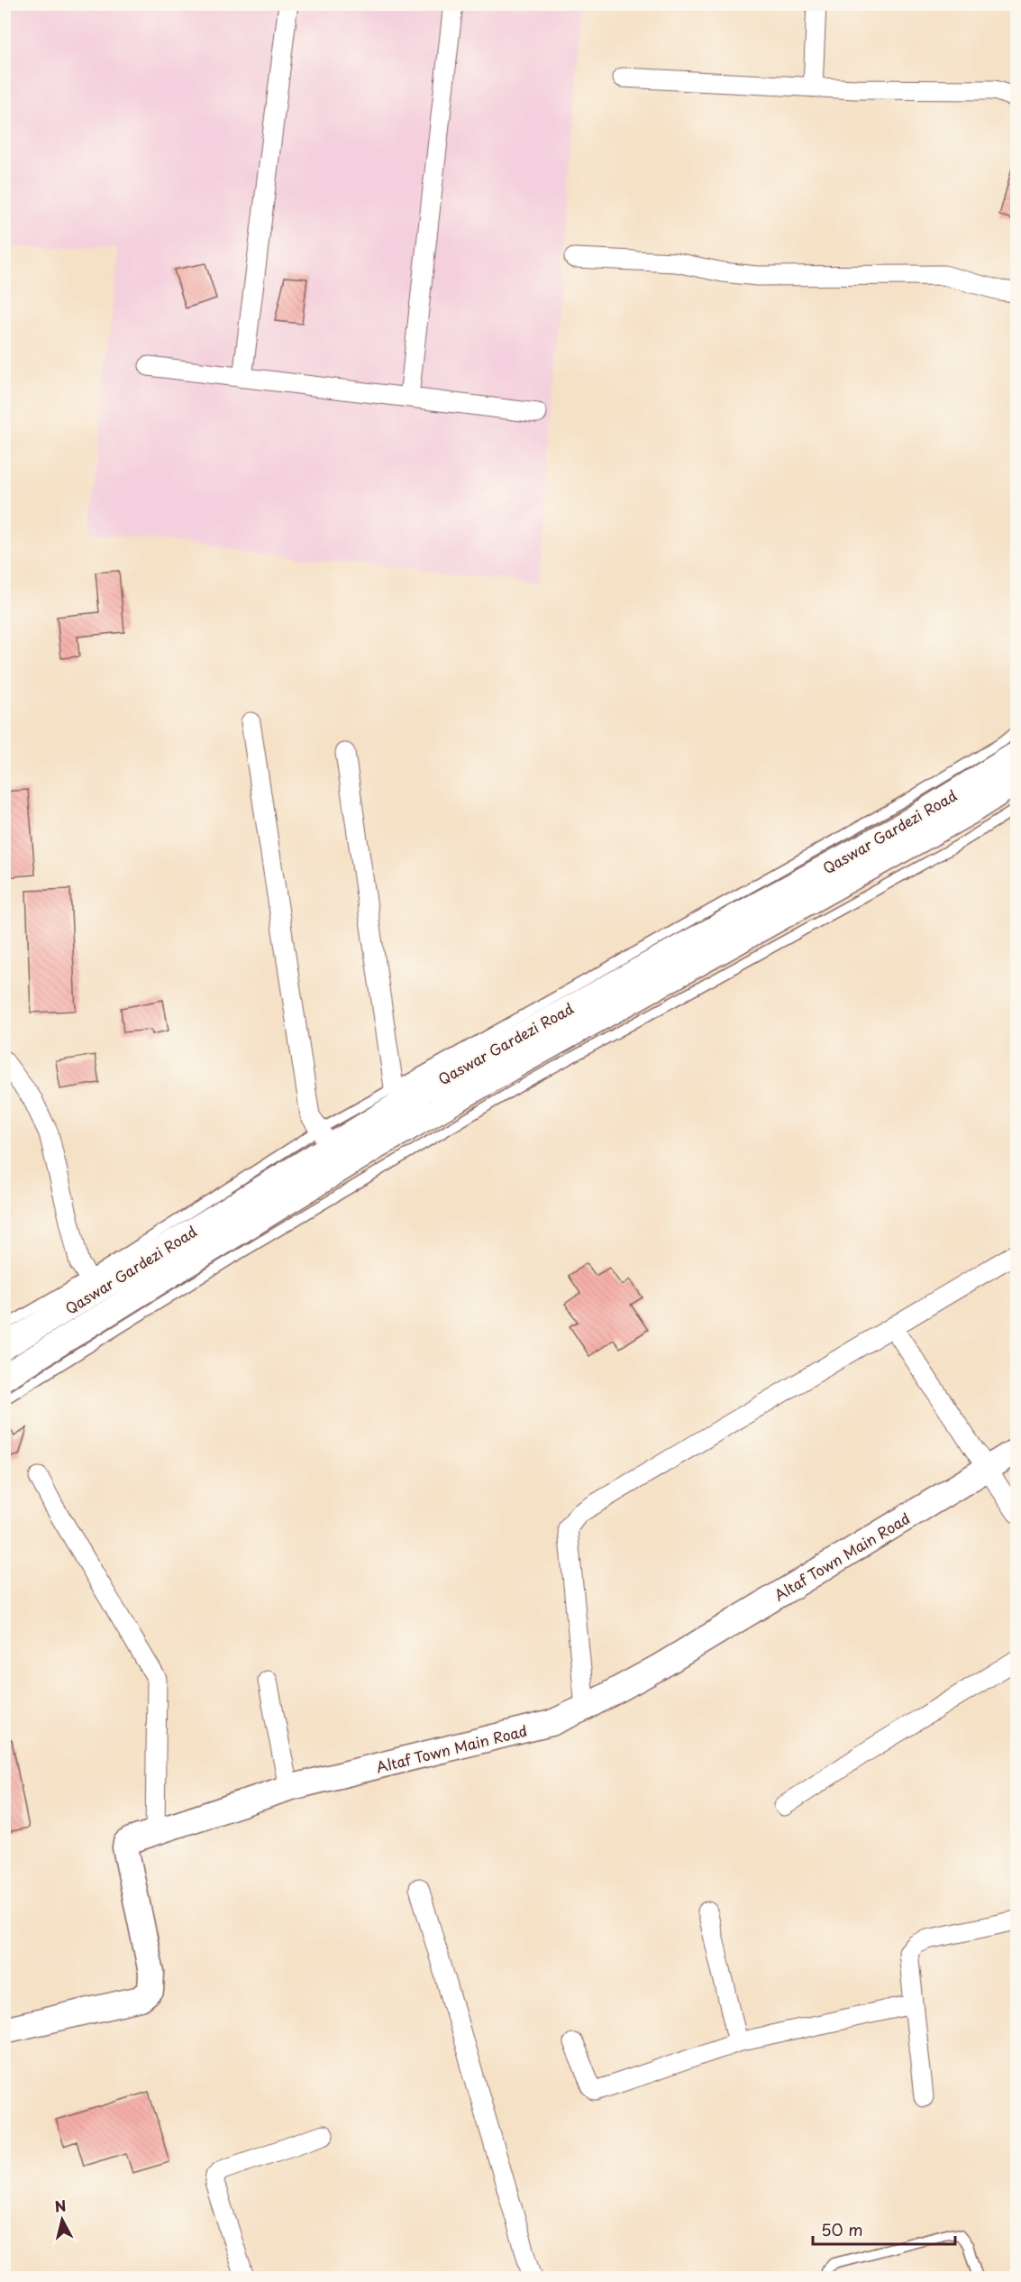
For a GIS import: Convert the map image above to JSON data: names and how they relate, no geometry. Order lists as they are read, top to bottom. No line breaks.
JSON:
{"streets":{"main road":["Qaswar Gardezi Road","Altaf Town Main Road"]},"scale_bar":"50 m","north":"top"}
